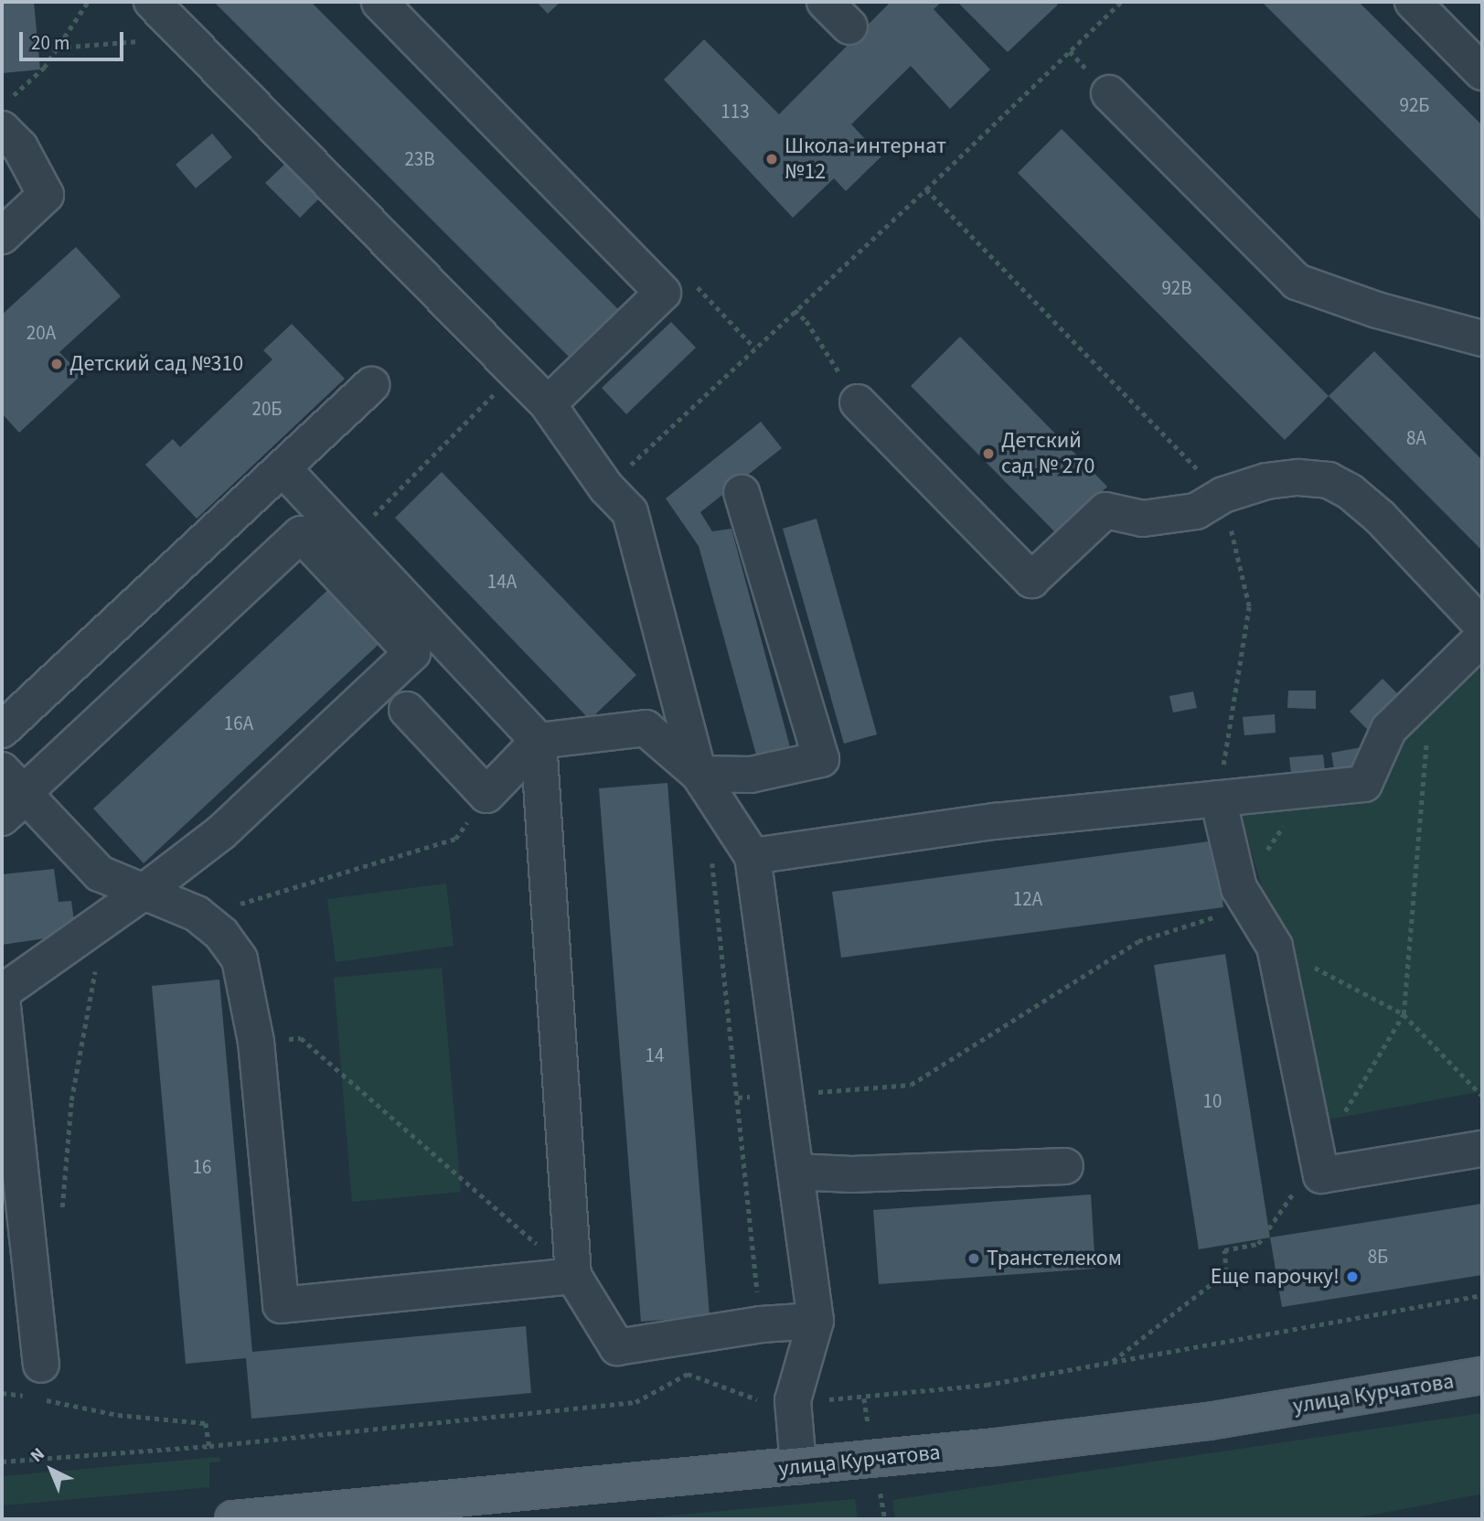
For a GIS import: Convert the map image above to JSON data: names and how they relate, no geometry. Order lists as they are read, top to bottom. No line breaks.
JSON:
{"streets":{"main road":["улица Курчатова"]},"places":["Школа-интернат №12","Детский сад №310","Детский сад № 270","Транстелеком","Еще парочку!"],"house_numbers":["92Б","113","23В","92В","20А","20Б","8А","14А","16А","12А","14","10","16","8Б"],"scale_bar":"20 m","north":"top left"}
